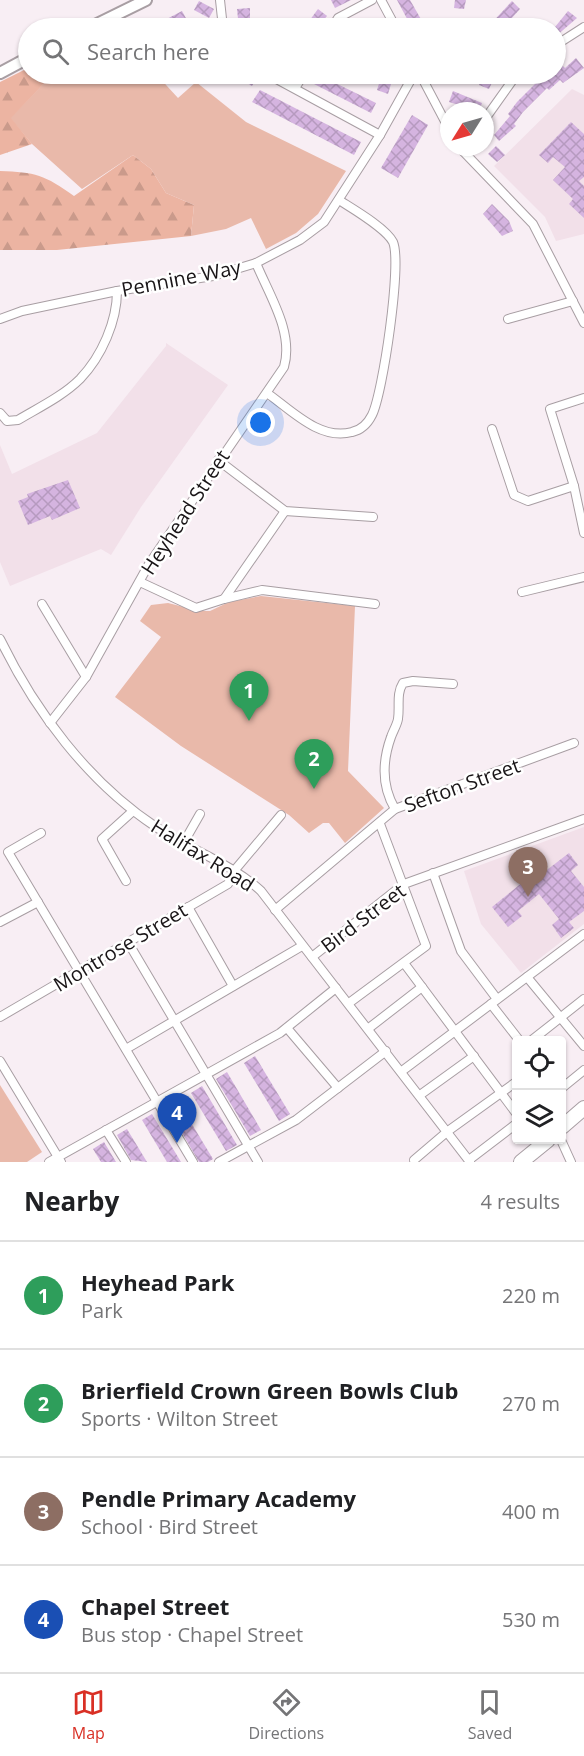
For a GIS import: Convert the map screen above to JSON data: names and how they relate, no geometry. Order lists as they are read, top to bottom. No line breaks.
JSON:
{"streets":{"street":["Pennine Way","Heyhead Street","Sefton Street","Halifax Road","Bird Street","Montrose Street"]},"crossings":[["Pennine Way","Heyhead Street"],["Heyhead Street","Halifax Road"],["Sefton Street","Halifax Road"],["Halifax Road","Bird Street"],["Halifax Road","Montrose Street"]],"north":"bottom left","page":{"search":"Search here","pins":["1","2","3","4"],"heading":["Nearby","4 results"],"list":[{"mark":"1","name":"Heyhead Park","note":"Park","value":"220 m"},{"mark":"2","name":"Brierfield Crown Green Bowls Club","note":"Sports · Wilton Street","value":"270 m"},{"mark":"3","name":"Pendle Primary Academy","note":"School · Bird Street","value":"400 m"},{"mark":"4","name":"Chapel Street","note":"Bus stop · Chapel Street","value":"530 m"}],"nav":["Map","Directions","Saved"]}}
